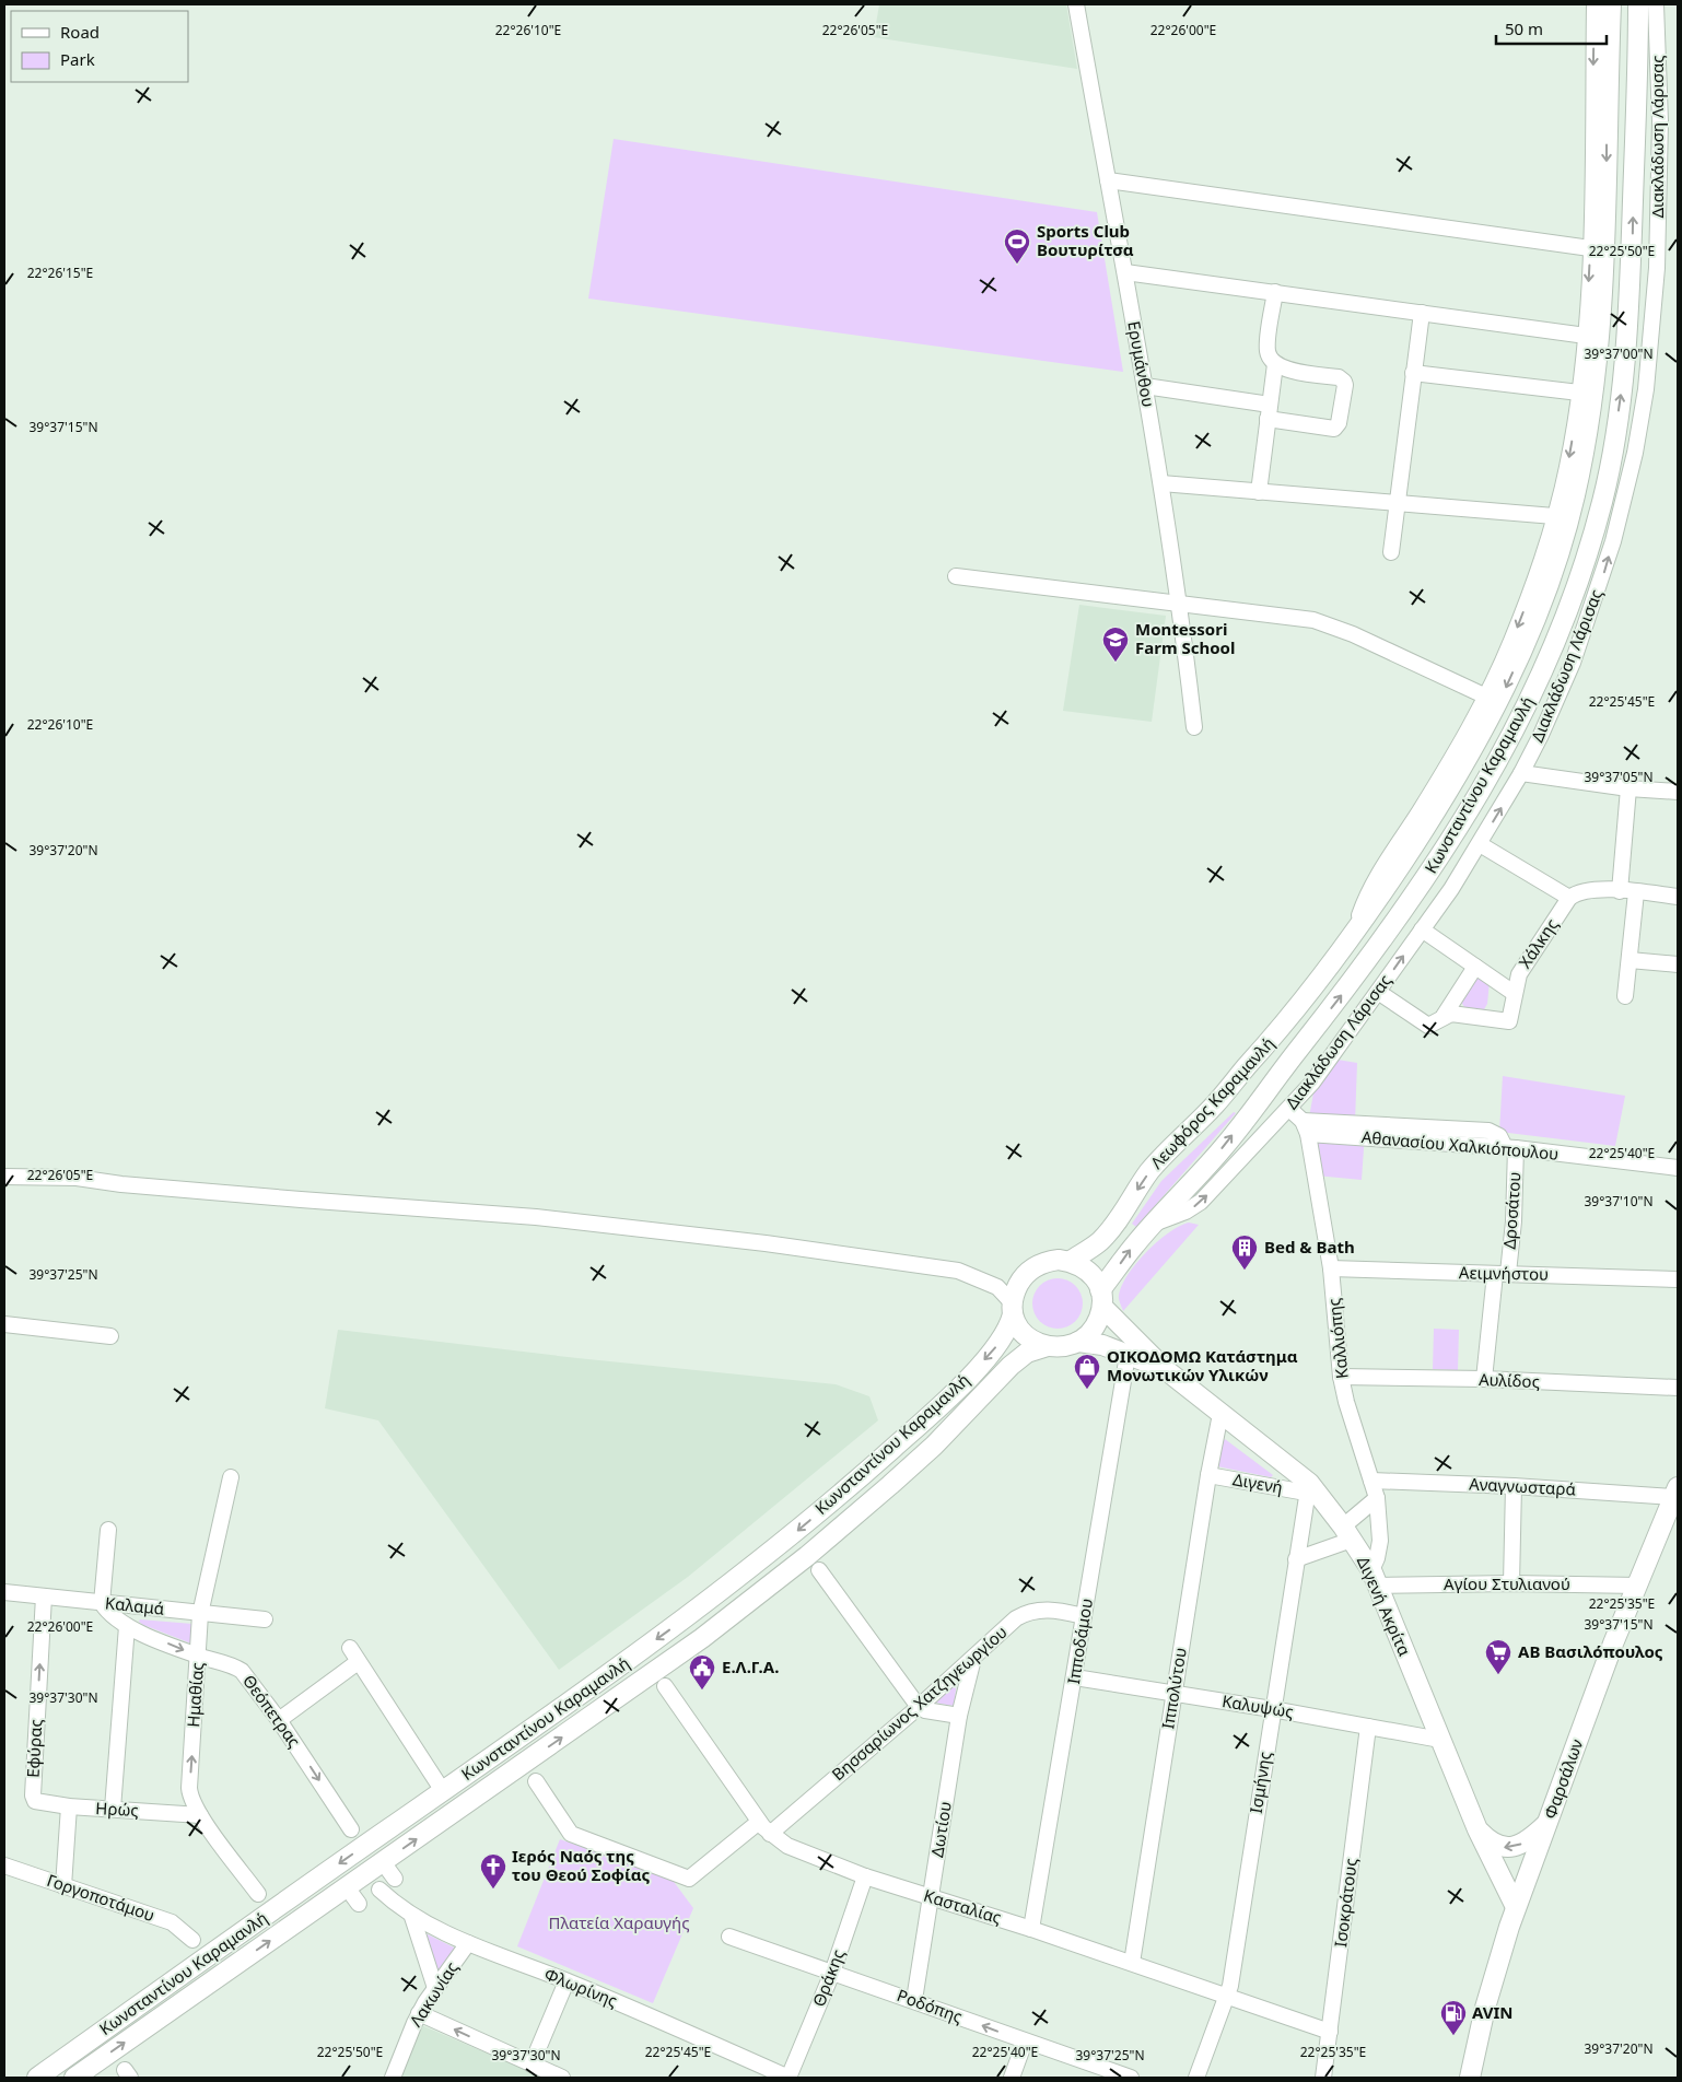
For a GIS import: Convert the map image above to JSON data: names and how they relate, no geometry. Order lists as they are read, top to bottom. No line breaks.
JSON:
{"streets":{"main road":["Κωνσταντίνου Καραμανλή","Λεωφόρος Καραμανλή","Διγενή Ακρίτα","Φαρσάλων"],"street":["Διακλάδωση Λάρισας","Ερυμάνθου","Χάλκης","Αθανασίου Χαλκιόπουλου","Δροσάτου","Αειμνήστου","Καλλιόπης","Αυλίδος","Διγενή","Αναγνωσταρά","Αγίου Στυλιανού","Καλαμά","Ιπποδάμου","Ιππολύτου","Ημαθίας","Βησσαρίωνος Χατζηγεωργίου","Καλυψώς","Θεόπετρας","Εφύρας","Ισμήνης","Ηρώς","Δωτίου","Γοργοποτάμου","Ισοκράτους","Κασταλίας","Θράκης","Φλωρίνης","Λακωνίας","Ροδόπης"]},"crossings":[["Διακλάδωση Λάρισας","Κωνσταντίνου Καραμανλή"],["Κωνσταντίνου Καραμανλή","Λεωφόρος Καραμανλή"],["Κωνσταντίνου Καραμανλή","Διγενή Ακρίτα"],["Λεωφόρος Καραμανλή","Διγενή Ακρίτα"],["Αθανασίου Χαλκιόπουλου","Δροσάτου"],["Αθανασίου Χαλκιόπουλου","Καλλιόπης"],["Δροσάτου","Αειμνήστου"],["Δροσάτου","Αυλίδος"],["Αειμνήστου","Καλλιόπης"],["Καλλιόπης","Αυλίδος"],["Καλλιόπης","Αναγνωσταρά"],["Καλλιόπης","Αγίου Στυλιανού"],["Καλλιόπης","Διγενή Ακρίτα"],["Διγενή","Διγενή Ακρίτα"],["Διγενή","Ιππολύτου"],["Διγενή","Ισμήνης"],["Αναγνωσταρά","Φαρσάλων"],["Αγίου Στυλιανού","Διγενή Ακρίτα"],["Αγίου Στυλιανού","Φαρσάλων"],["Καλαμά","Ημαθίας"],["Καλαμά","Θεόπετρας"],["Καλαμά","Εφύρας"],["Διγενή Ακρίτα","Ιπποδάμου"],["Διγενή Ακρίτα","Ιππολύτου"],["Διγενή Ακρίτα","Καλυψώς"],["Διγενή Ακρίτα","Φαρσάλων"],["Διγενή Ακρίτα","Ισμήνης"],["Ιπποδάμου","Βησσαρίωνος Χατζηγεωργίου"],["Ιπποδάμου","Καλυψώς"],["Ιπποδάμου","Κασταλίας"],["Ιππολύτου","Καλυψώς"],["Ιππολύτου","Κασταλίας"],["Ημαθίας","Θεόπετρας"],["Ημαθίας","Ηρώς"],["Βησσαρίωνος Χατζηγεωργίου","Δωτίου"],["Βησσαρίωνος Χατζηγεωργίου","Κασταλίας"],["Καλυψώς","Ισμήνης"],["Καλυψώς","Ισοκράτους"],["Εφύρας","Ηρώς"],["Ισμήνης","Κασταλίας"],["Δωτίου","Κασταλίας"],["Δωτίου","Ροδόπης"],["Ισοκράτους","Κασταλίας"],["Κασταλίας","Θράκης"],["Θράκης","Φλωρίνης"],["Θράκης","Ροδόπης"],["Φλωρίνης","Λακωνίας"]],"one_way":["Λεωφόρος Καραμανλή"],"parks":["Πλατεία Χαραυγής"],"places":{"sports":["Sports Club Βουτυρίτσα"],"school or university":["Montessori Farm School"],"building":["Bed & Bath"],"shop":["ΟΙΚΟΔΟΜΩ Κατάστημα Μονωτικών Υλικών"],"supermarket":["ΑΒ Βασιλόπουλος"],"public building":["Ε.Λ.Γ.Α."],"church":["Ιερός Ναός της του Θεού Σοφίας"],"fuel station":["AVIN"]},"legend":["Road","Park"],"scale_bar":"50 m","coordinates":["22°26'10\"E","22°26'05\"E","22°26'00\"E","22°25'50\"E","22°26'15\"E","39°37'00\"N","39°37'15\"N","22°25'45\"E","39°37'05\"N","39°37'20\"N","22°25'40\"E","39°37'10\"N","39°37'25\"N","22°25'35\"E","39°37'30\"N"]}
